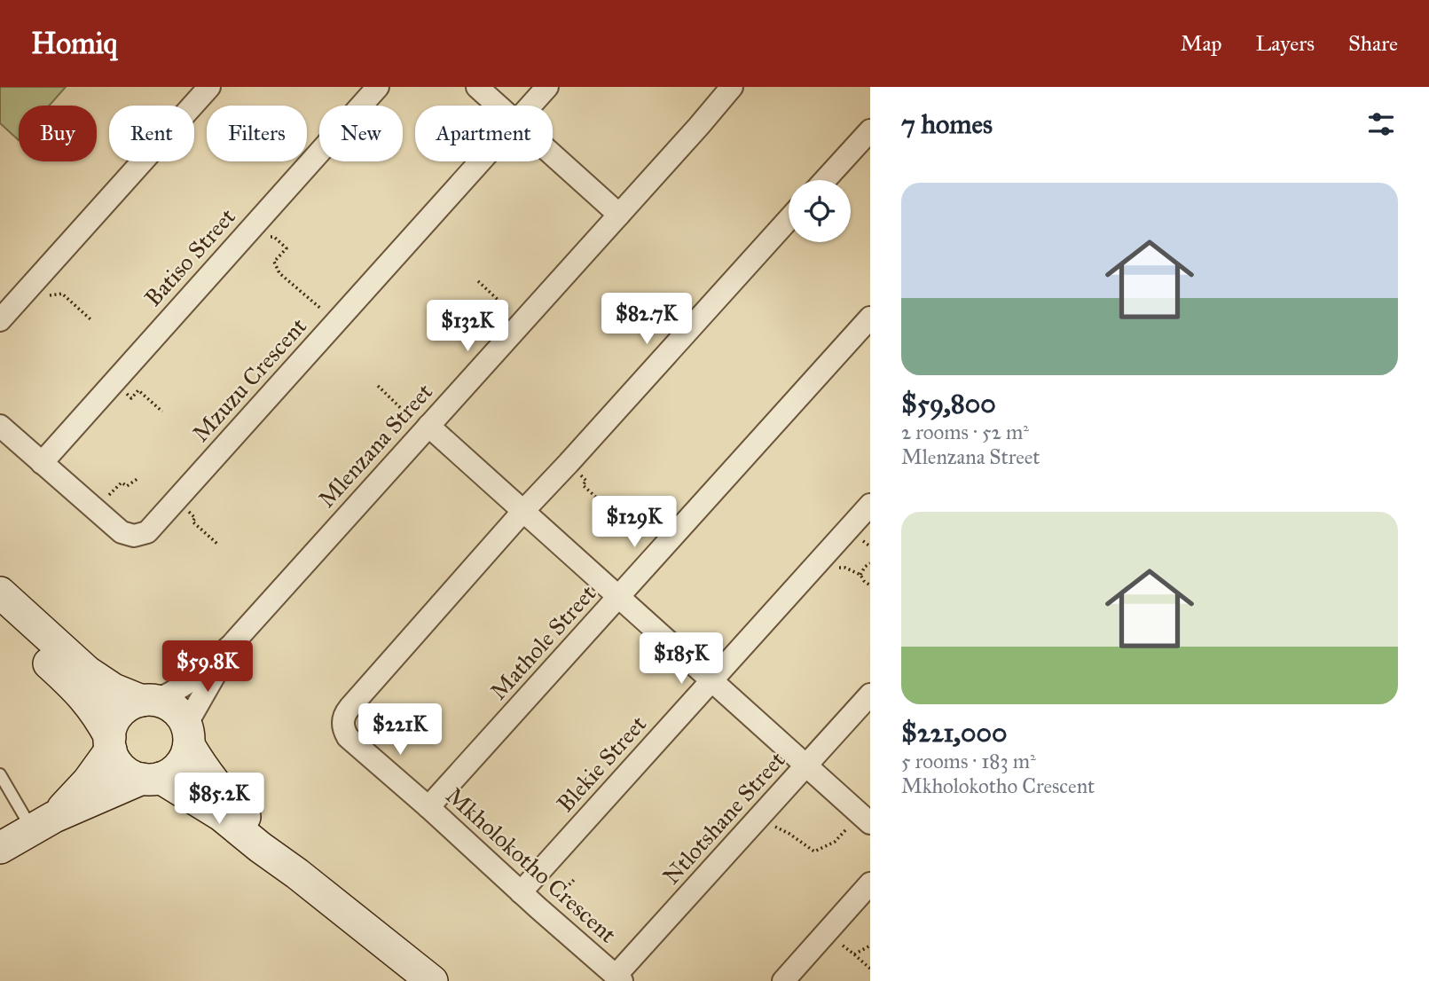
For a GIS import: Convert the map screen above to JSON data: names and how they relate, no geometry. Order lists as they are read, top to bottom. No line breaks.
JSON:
{"streets":{"street":["Batiso Street","Mzuzu Crescent","Mlenzana Street","Mathole Street","Blekie Street","Ntlotshane Street","Mkholokotho Crescent"]},"crossings":[["Batiso Street","Mzuzu Crescent"],["Mathole Street","Mkholokotho Crescent"],["Blekie Street","Mkholokotho Crescent"],["Ntlotshane Street","Mkholokotho Crescent"]],"page":{"header":"Homiq","nav":["Map","Layers","Share"],"heading":"7 homes","chip":["Buy","Rent","Filters","New","Apartment"],"list":[{"name":"$59,800","note":"2 rooms · 52 m² · Mlenzana Street"},{"name":"$221,000","note":"5 rooms · 183 m² · Mkholokotho Crescent"}],"price":["$82.7K","$132K","$129K","$185K","$59.8K","$221K","$85.2K"]}}
